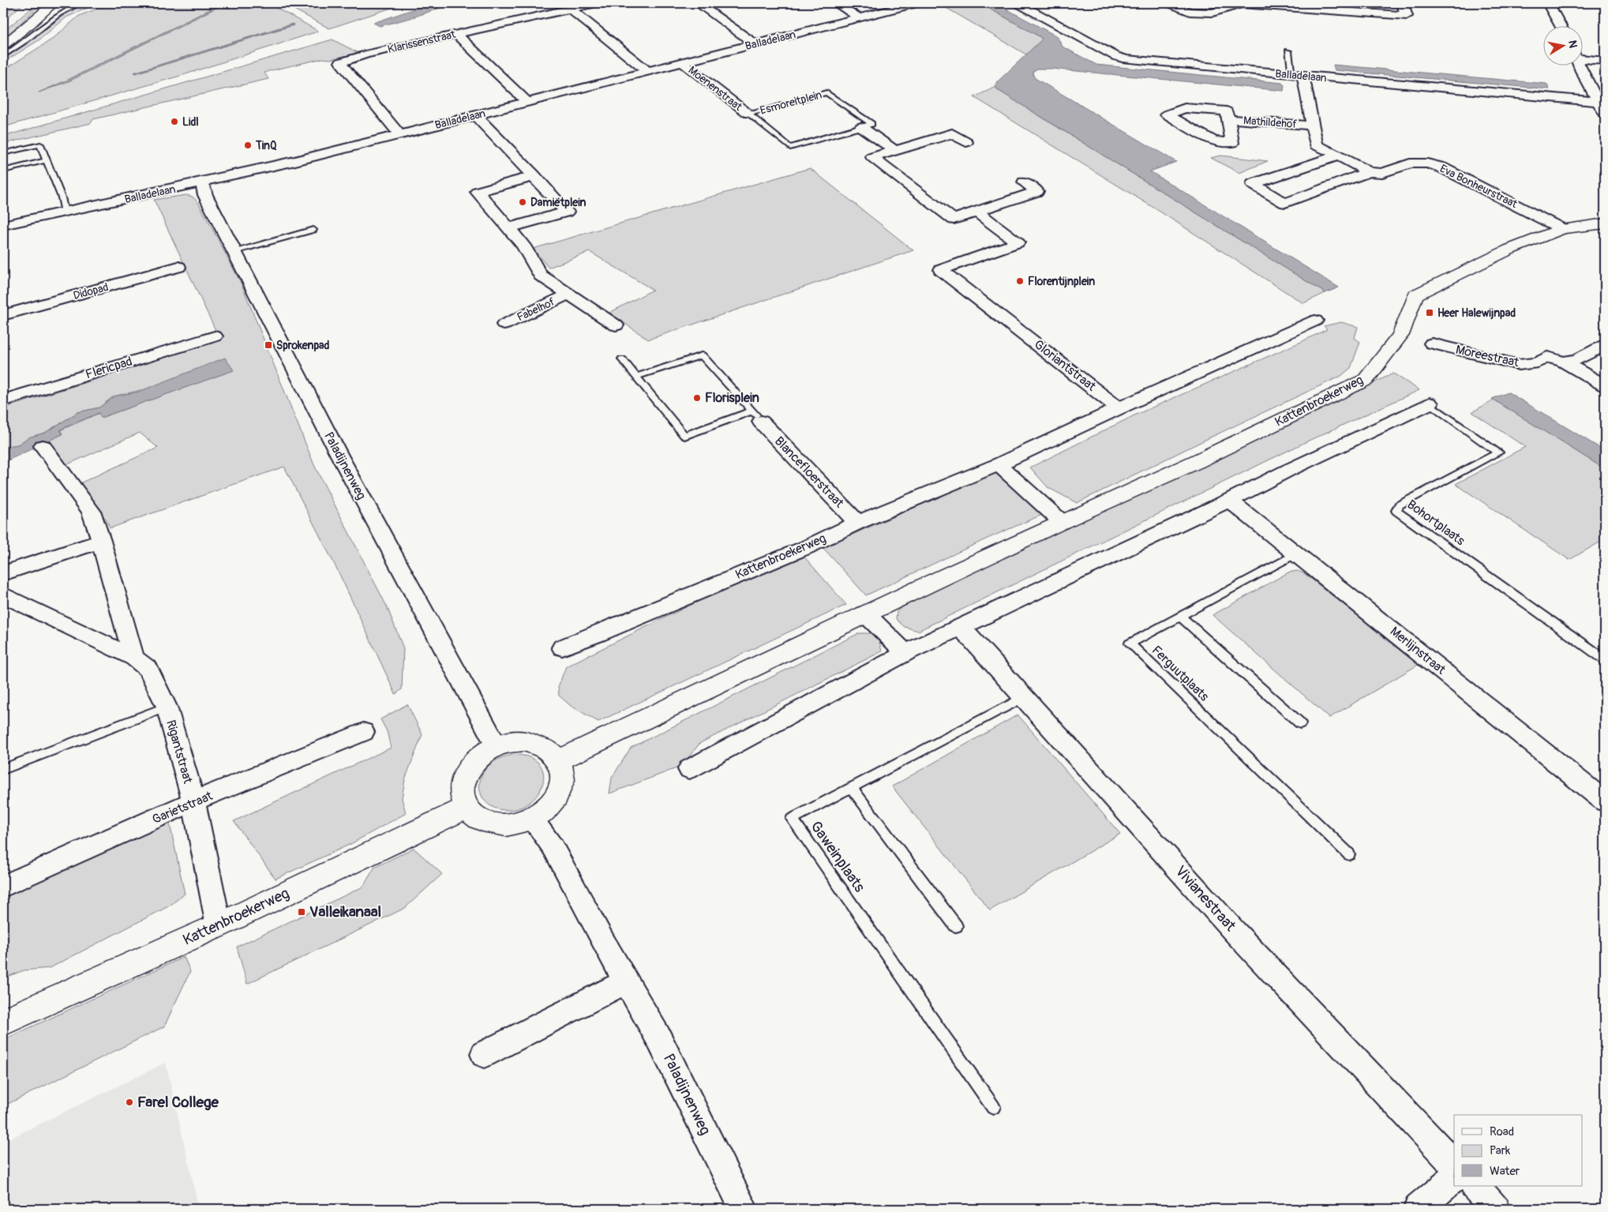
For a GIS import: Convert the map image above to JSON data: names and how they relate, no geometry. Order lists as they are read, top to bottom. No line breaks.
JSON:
{"streets":{"street":["Balladelaan","Klarissenstraat","Moenenstraat","Mathildehof","Eva Bonheurstraat","Didopad","Fabelhof","Moreestraat","Gloriantstraat","Flericpad","Kattenbroekerweg","Paladijnenweg","Blancefloerstraat","Merlijnstraat","Rigantstraat","Garietstraat","Vivianestraat"],"lane":["Esmoreitplein","Bohortplaats","Ferguutplaats","Gaweinplaats"]},"crossings":[["Balladelaan","Klarissenstraat"],["Balladelaan","Moenenstraat"],["Balladelaan","Paladijnenweg"],["Moenenstraat","Esmoreitplein"],["Eva Bonheurstraat","Kattenbroekerweg"],["Gloriantstraat","Kattenbroekerweg"],["Kattenbroekerweg","Paladijnenweg"],["Kattenbroekerweg","Blancefloerstraat"],["Kattenbroekerweg","Rigantstraat"],["Merlijnstraat","Ferguutplaats"],["Rigantstraat","Garietstraat"],["Gaweinplaats","Vivianestraat"]],"places":{"other":["Lidl","TinQ","Damiëtplein","Florentijnplein","Florisplein","Farel College"],"transit":["Heer Halewijnpad","Sprokenpad","Valleikanaal"]},"legend":["Road","Park","Water"],"north":"right"}
